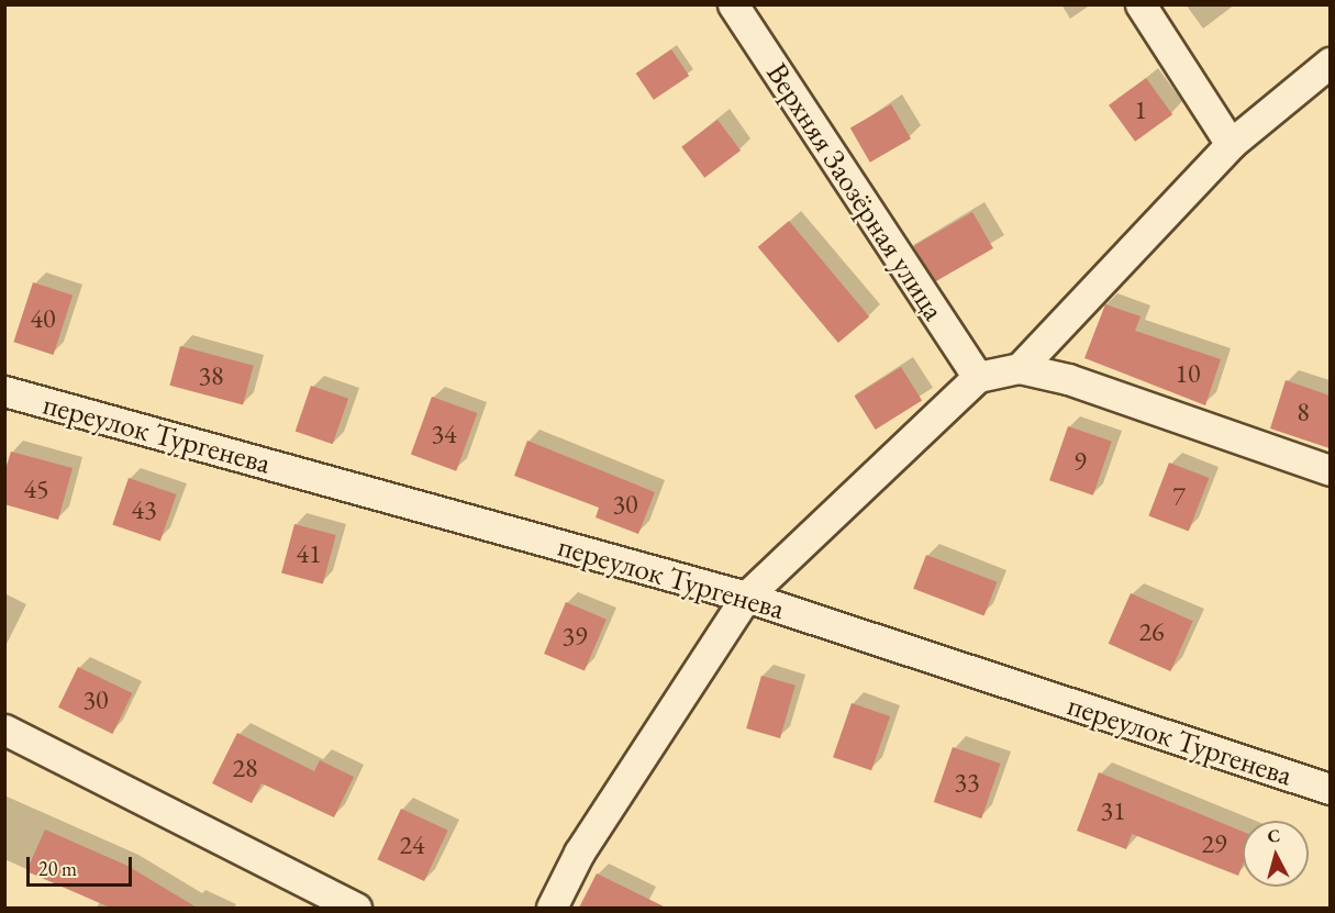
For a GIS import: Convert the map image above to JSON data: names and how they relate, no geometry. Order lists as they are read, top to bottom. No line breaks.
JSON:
{"streets":{"street":["Верхняя Заозёрная улица","переулок Тургенева"]},"house_numbers":["1","40","10","38","8","34","9","45","7","30","43","41","26","39","30","28","33","31","29","24"],"scale_bar":"20 m","north":"top"}
